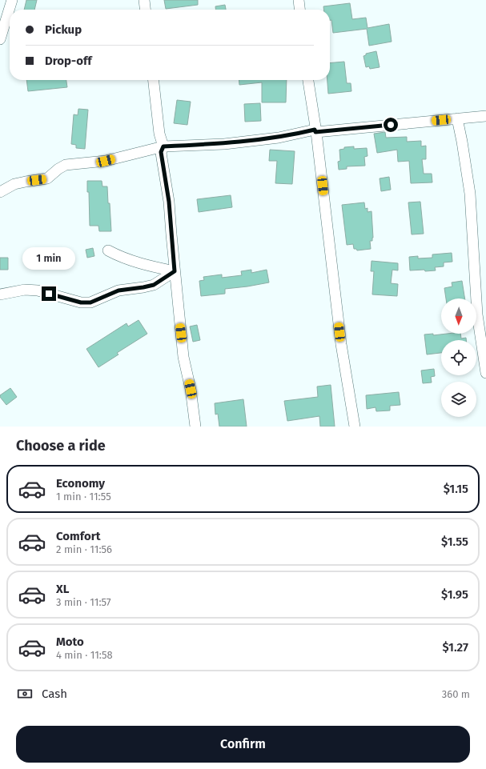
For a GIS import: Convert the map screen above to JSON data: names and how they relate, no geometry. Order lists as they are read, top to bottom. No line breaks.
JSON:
{"north":"bottom","page":{"banner":["Pickup","Drop-off"],"bubble":"1 min","heading":"Choose a ride","list":[{"name":"Economy","note":"1 min · 11:55","value":"$1.15"},{"name":"Comfort","note":"2 min · 11:56","value":"$1.55"},{"name":"XL","note":"3 min · 11:57","value":"$1.95"},{"name":"Moto","note":"4 min · 11:58","value":"$1.27"}],"pay":["Cash","360 m"],"buttons":"Confirm"}}
